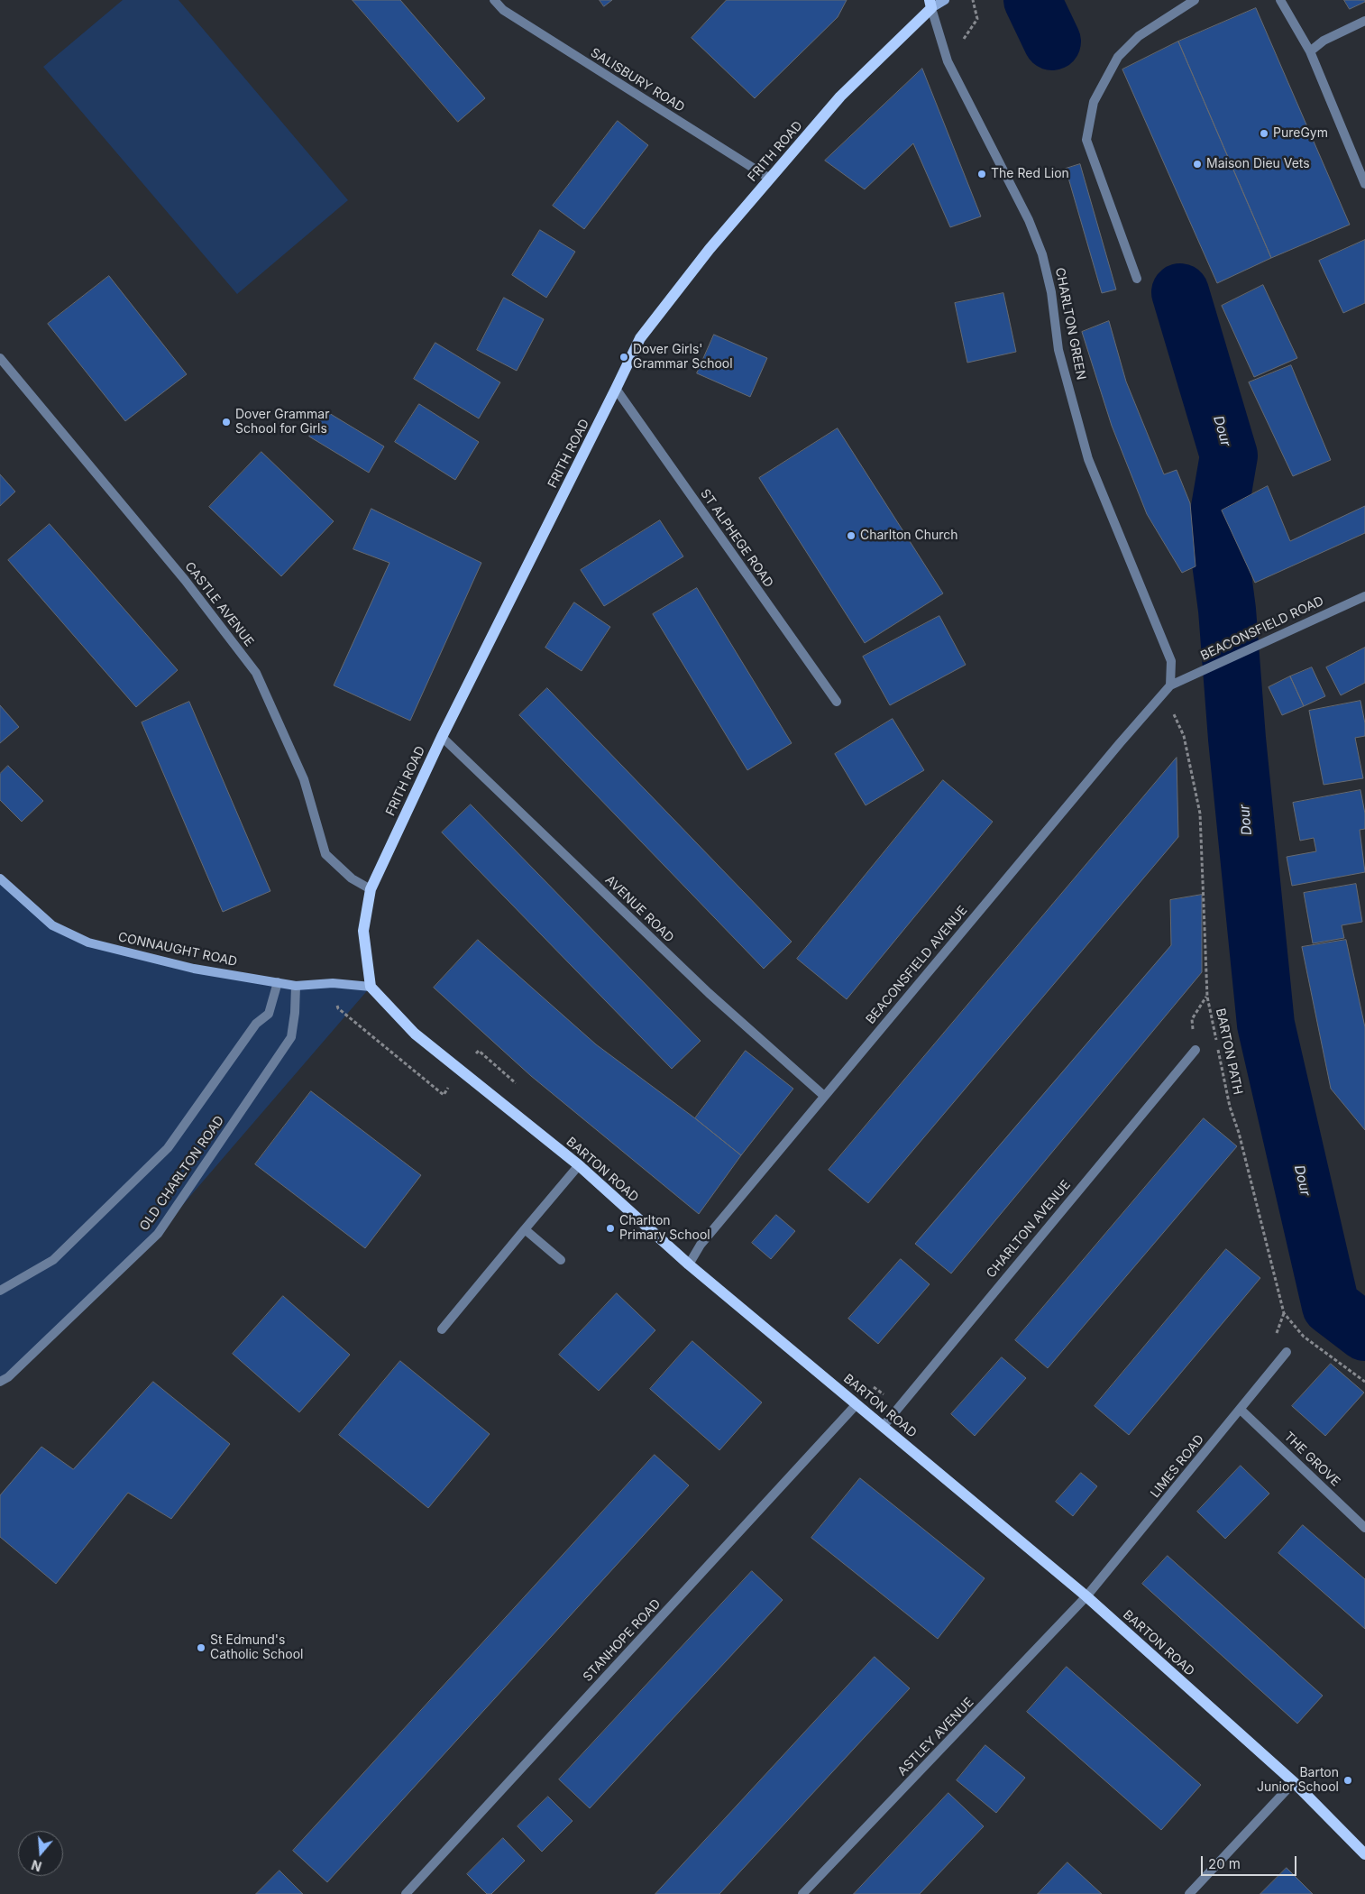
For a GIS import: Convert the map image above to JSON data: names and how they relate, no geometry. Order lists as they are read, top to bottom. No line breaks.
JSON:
{"streets":{"main road":["FRITH ROAD","BARTON ROAD"],"street":["SALISBURY ROAD","CHARLTON GREEN","ST ALPHEGE ROAD","CASTLE AVENUE","BEACONSFIELD ROAD","AVENUE ROAD","CONNAUGHT ROAD","BEACONSFIELD AVENUE","OLD CHARLTON ROAD","CHARLTON AVENUE","THE GROVE","LIMES ROAD","STANHOPE ROAD","ASTLEY AVENUE"],"path":["BARTON PATH"]},"crossings":[["SALISBURY ROAD","FRITH ROAD"],["FRITH ROAD","CHARLTON GREEN"],["FRITH ROAD","ST ALPHEGE ROAD"],["FRITH ROAD","CASTLE AVENUE"],["FRITH ROAD","AVENUE ROAD"],["FRITH ROAD","CONNAUGHT ROAD"],["FRITH ROAD","BARTON ROAD"],["CHARLTON GREEN","BEACONSFIELD ROAD"],["CHARLTON GREEN","BEACONSFIELD AVENUE"],["CHARLTON GREEN","BARTON PATH"],["BEACONSFIELD ROAD","BEACONSFIELD AVENUE"],["BEACONSFIELD ROAD","BARTON PATH"],["AVENUE ROAD","BEACONSFIELD AVENUE"],["CONNAUGHT ROAD","BARTON ROAD"],["CONNAUGHT ROAD","OLD CHARLTON ROAD"],["BEACONSFIELD AVENUE","BARTON PATH"],["BEACONSFIELD AVENUE","BARTON ROAD"],["BARTON ROAD","CHARLTON AVENUE"],["BARTON ROAD","LIMES ROAD"],["BARTON ROAD","STANHOPE ROAD"],["BARTON ROAD","ASTLEY AVENUE"],["THE GROVE","LIMES ROAD"],["LIMES ROAD","ASTLEY AVENUE"]],"water":["Dour"],"places":["PureGym","Maison Dieu Vets","The Red Lion","Dover Girls' Grammar School","Dover Grammar School for Girls","Charlton Church","Charlton Primary School","St Edmund's Catholic School","Barton Junior School"],"scale_bar":"20 m","north":"bottom"}
